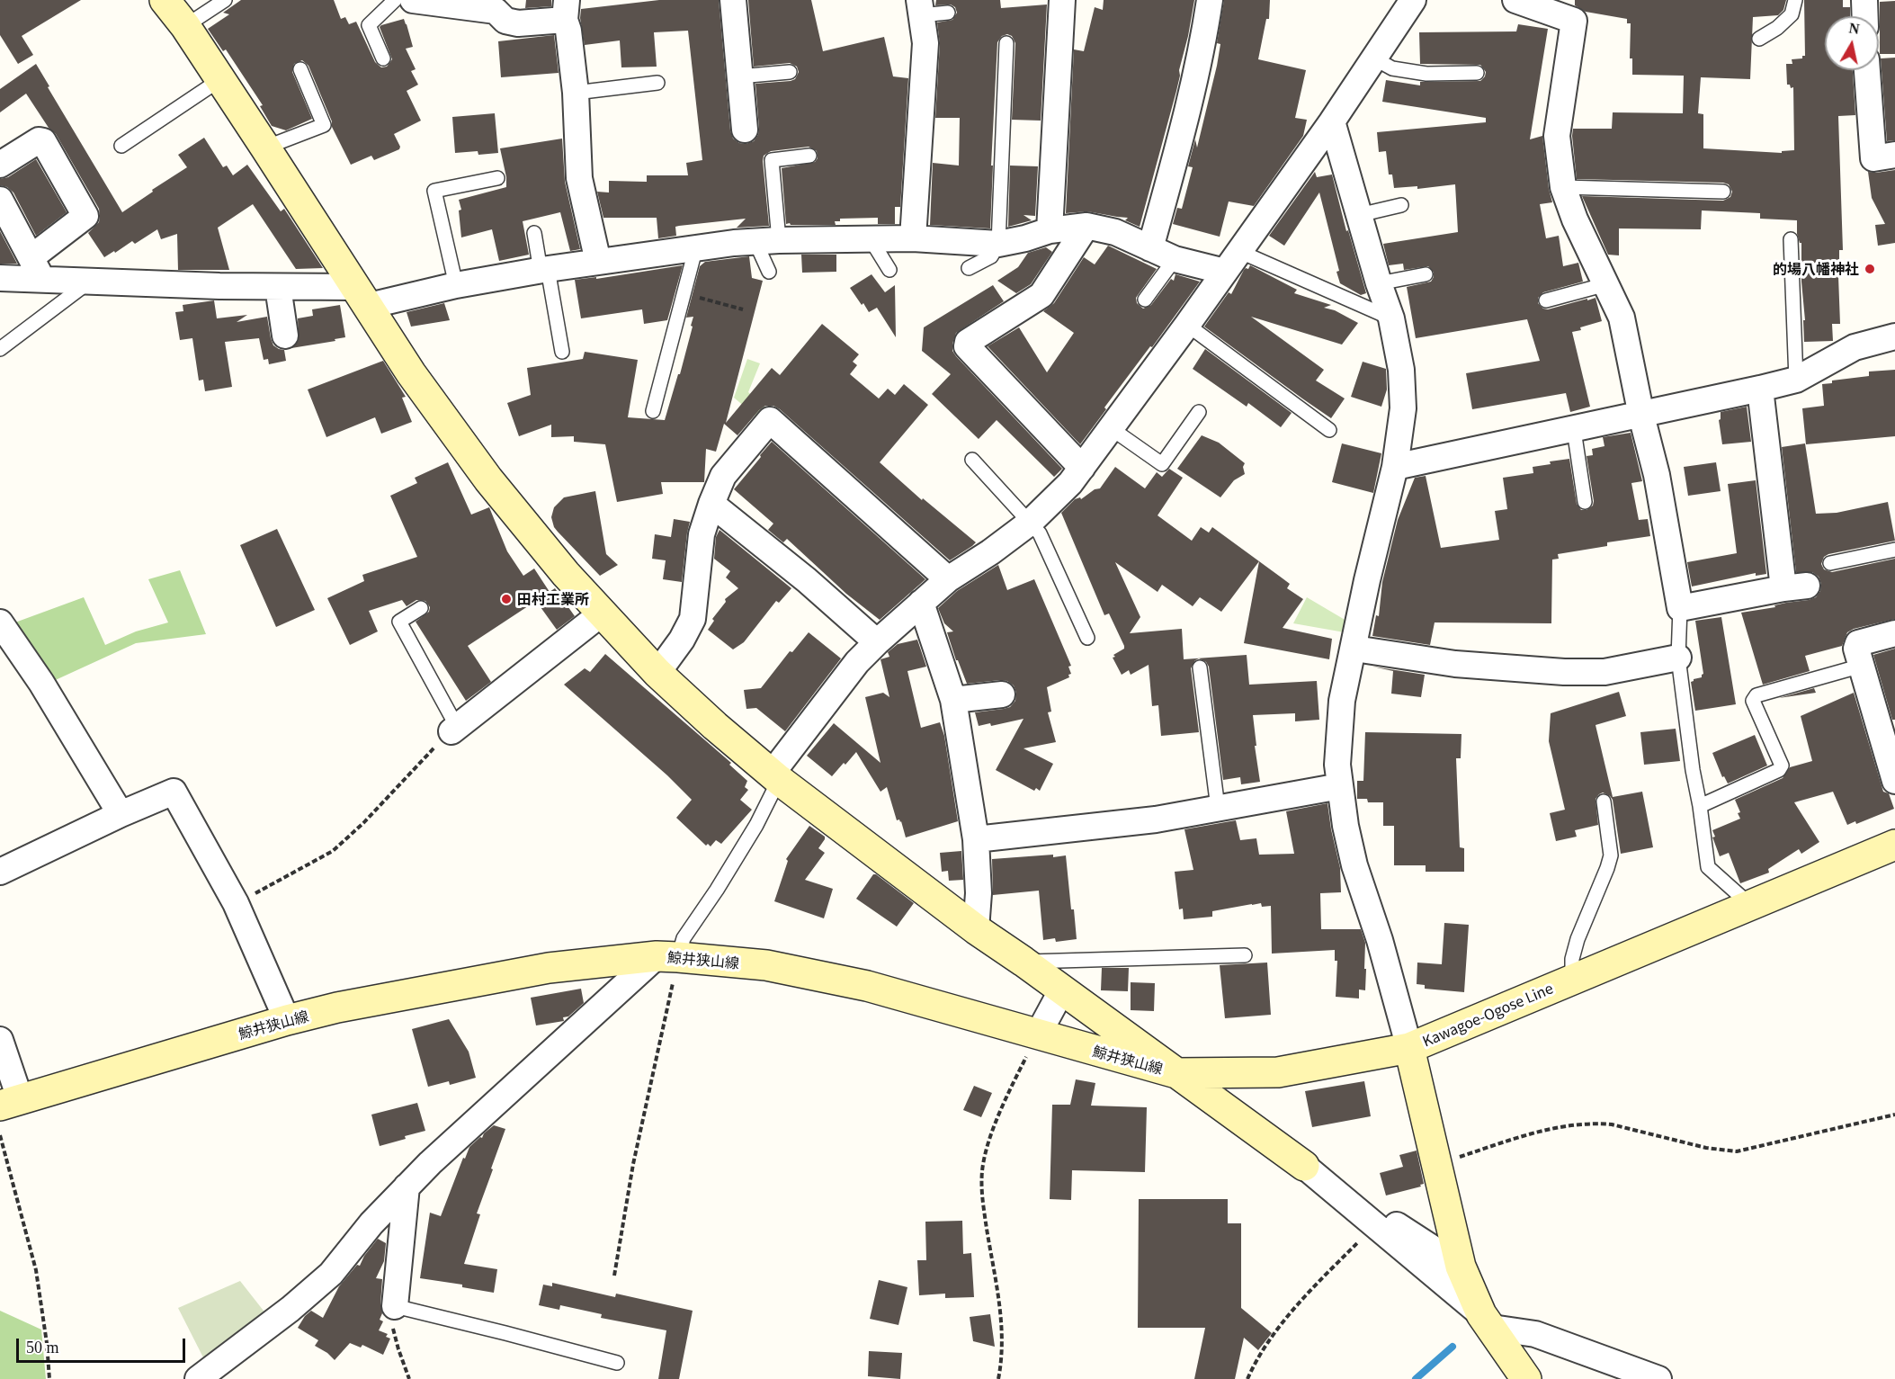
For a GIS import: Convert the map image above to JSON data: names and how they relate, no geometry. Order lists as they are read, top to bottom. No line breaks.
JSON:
{"streets":{"main road":["鯨井狭山線","Kawagoe-Ogose Line"]},"crossings":[["鯨井狭山線","Kawagoe-Ogose Line"]],"places":["的場八幡神社","田村工業所"],"scale_bar":"50 m","north":"top"}
